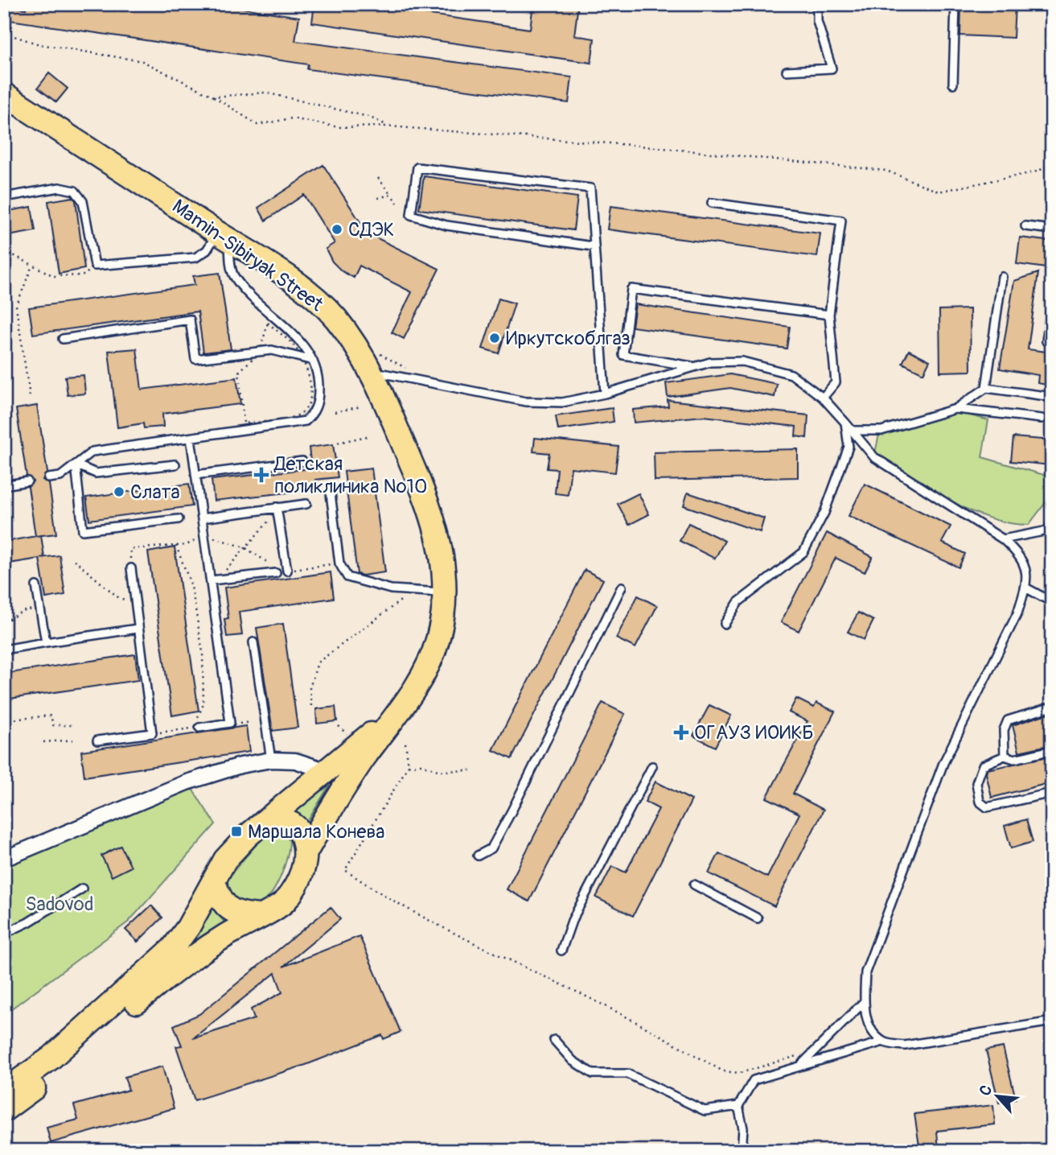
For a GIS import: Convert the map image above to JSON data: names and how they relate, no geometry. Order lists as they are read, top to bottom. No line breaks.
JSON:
{"streets":{"main road":["Mamin-Sibiryak Street"]},"parks":["Sadovod"],"places":{"other":["СДЭК","Иркутскоблгаз","Слата"],"health":["Детская поликлиника №10","ОГАУЗ ИОИКБ"],"transit":["Маршала Конева"]},"north":"top left"}
